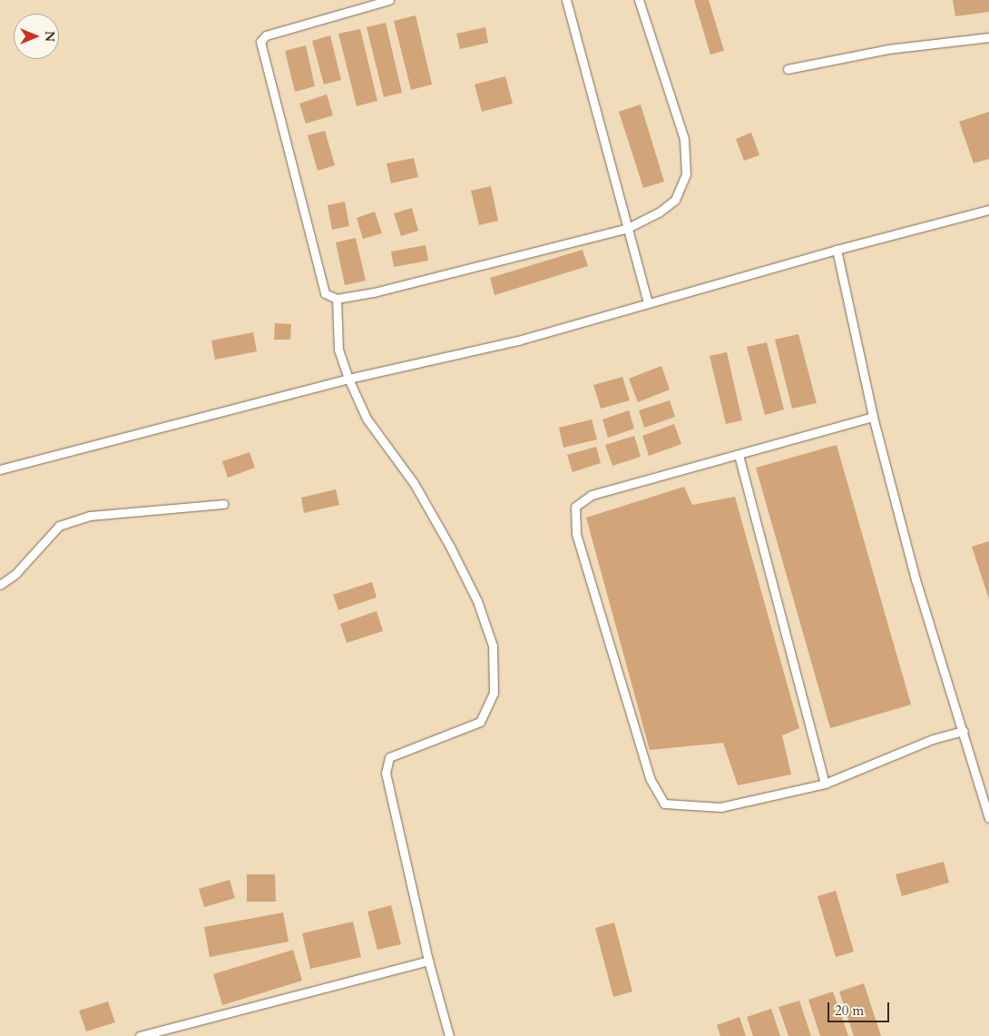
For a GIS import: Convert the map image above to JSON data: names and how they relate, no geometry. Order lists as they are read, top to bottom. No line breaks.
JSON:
{"scale_bar":"20 m","north":"right"}
